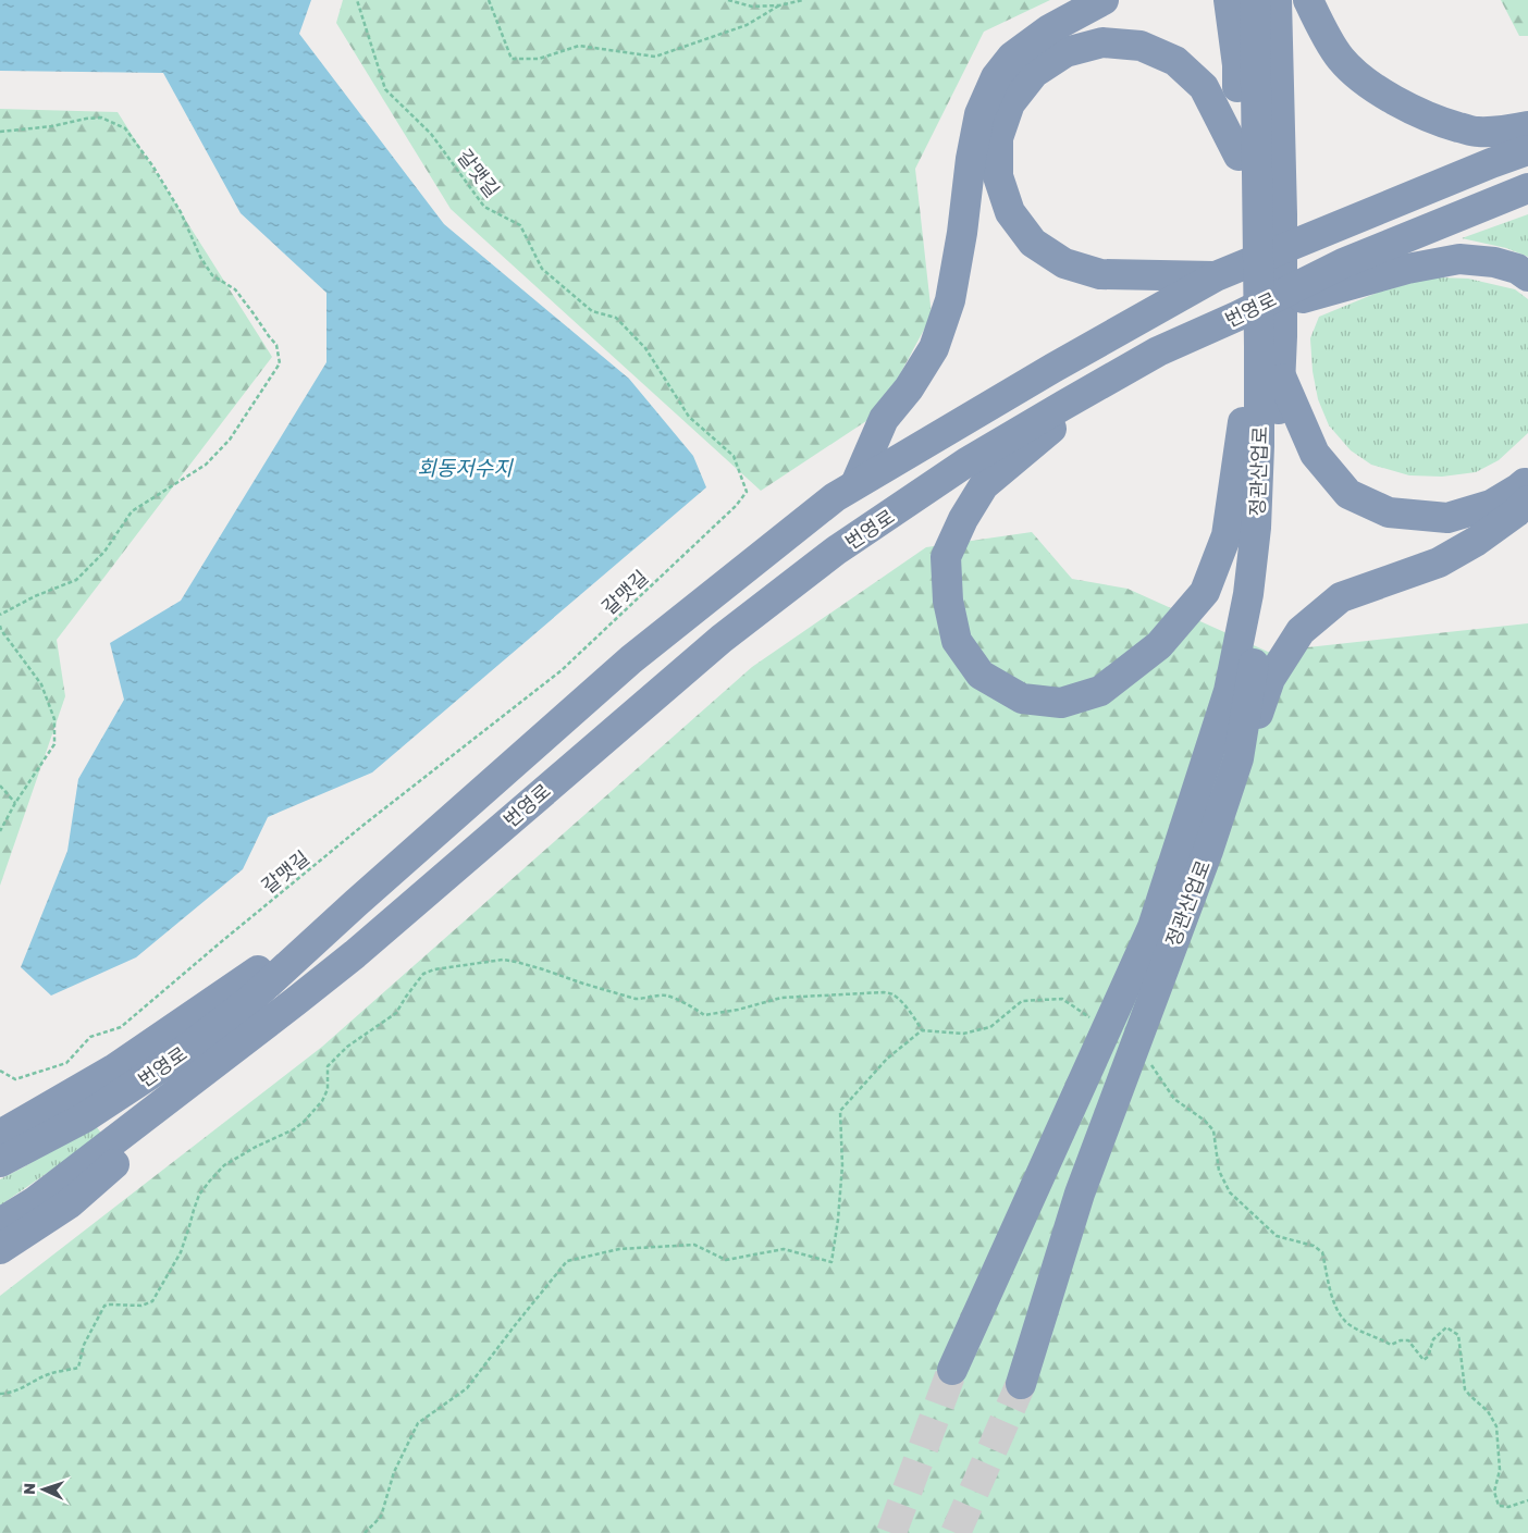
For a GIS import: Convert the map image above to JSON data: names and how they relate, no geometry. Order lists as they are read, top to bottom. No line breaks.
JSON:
{"streets":{"highway":["번영로","정관산업로"],"path":["갈맷길"]},"water":["회동저수지"],"north":"left"}
